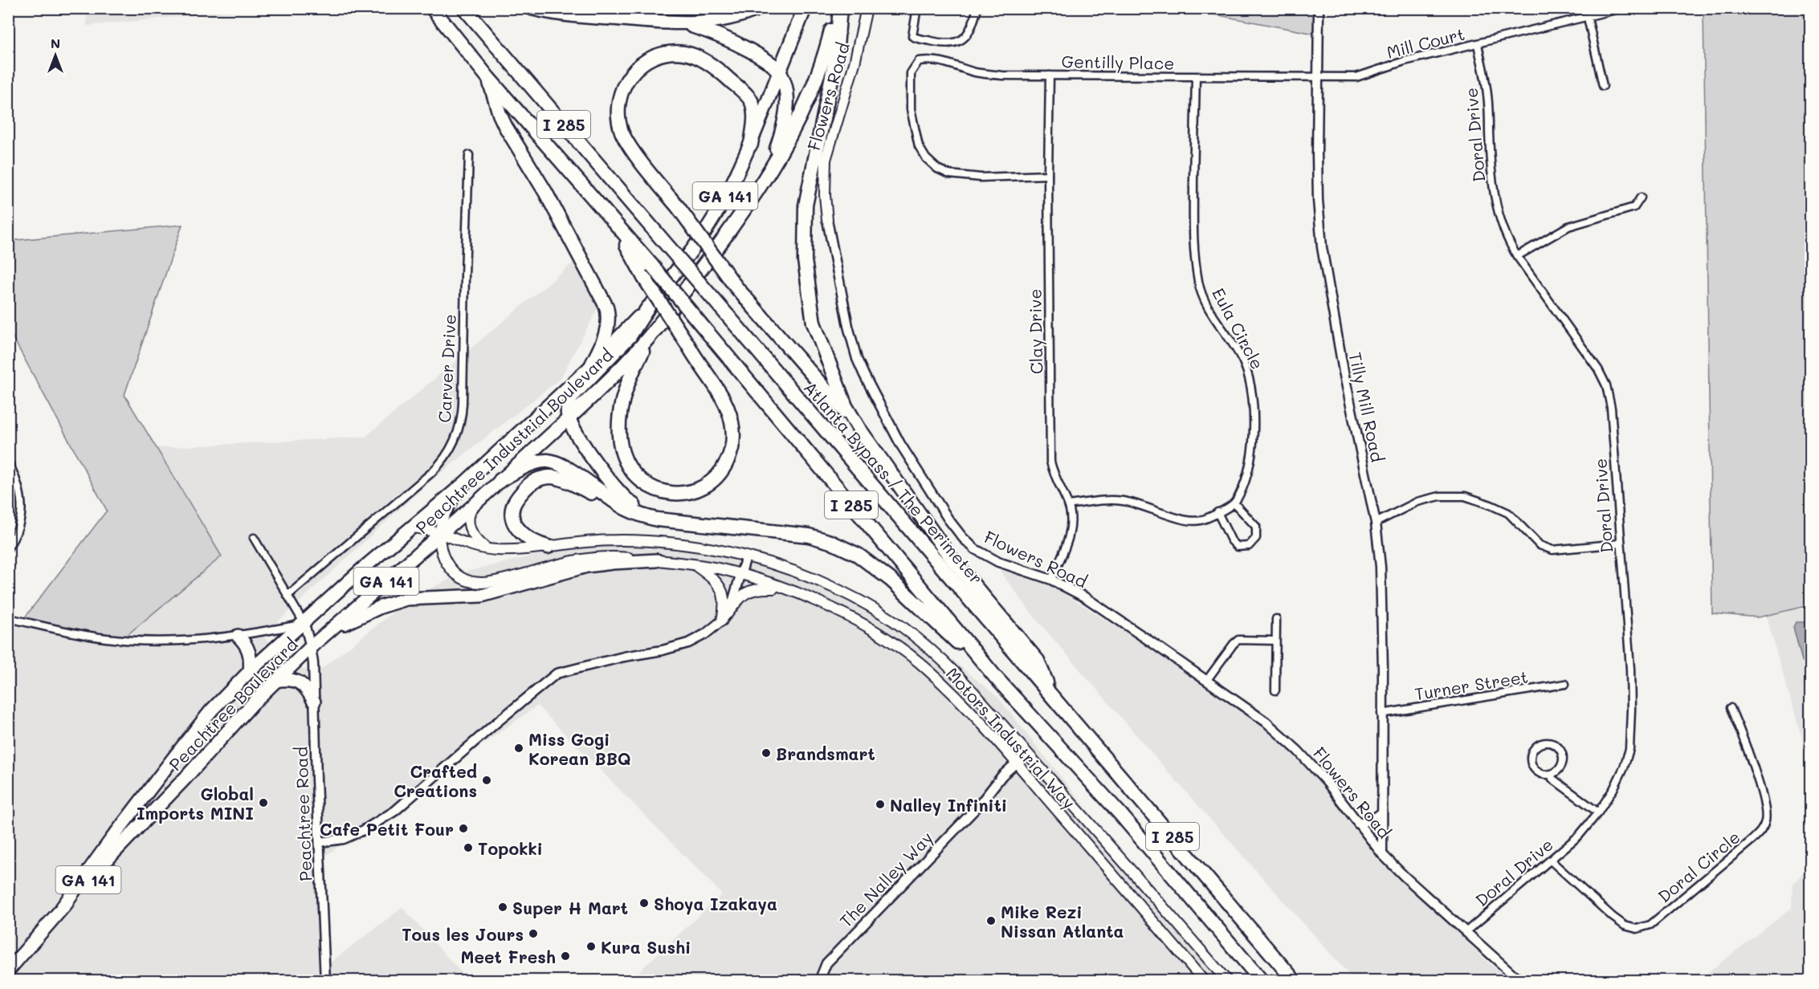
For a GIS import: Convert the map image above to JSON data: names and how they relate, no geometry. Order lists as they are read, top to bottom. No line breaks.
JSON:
{"streets":{"highway":["I 285","GA 141","Peachtree Industrial Boulevard","Atlanta Bypass / The Perimeter","Peachtree Boulevard"],"main road":["Flowers Road","Motors Industrial Way"],"street":["Mill Court","Gentilly Place","Doral Drive","Eula Circle","Clay Drive","Carver Drive","Tilly Mill Road","Turner Street","Peachtree Road","Doral Circle","The Nalley Way"]},"crossings":[["Mill Court","Gentilly Place"],["Mill Court","Doral Drive"],["Mill Court","Tilly Mill Road"],["Gentilly Place","Eula Circle"],["Gentilly Place","Clay Drive"],["Gentilly Place","Tilly Mill Road"],["Flowers Road","Doral Drive"],["Flowers Road","Clay Drive"],["Flowers Road","Tilly Mill Road"],["Doral Drive","Doral Circle"],["Tilly Mill Road","Turner Street"],["Peachtree Industrial Boulevard","Peachtree Boulevard"],["Peachtree Industrial Boulevard","Motors Industrial Way"],["Peachtree Industrial Boulevard","Peachtree Road"],["Peachtree Boulevard","Peachtree Road"],["Motors Industrial Way","The Nalley Way"]],"places":["Miss Gogi Korean BBQ","Brandsmart","Crafted Creations","Global Imports MINI","Nalley Infiniti","Cafe Petit Four","Topokki","Shoya Izakaya","Super H Mart","Mike Rezi Nissan Atlanta","Tous les Jours","Kura Sushi","Meet Fresh"],"north":"top"}
